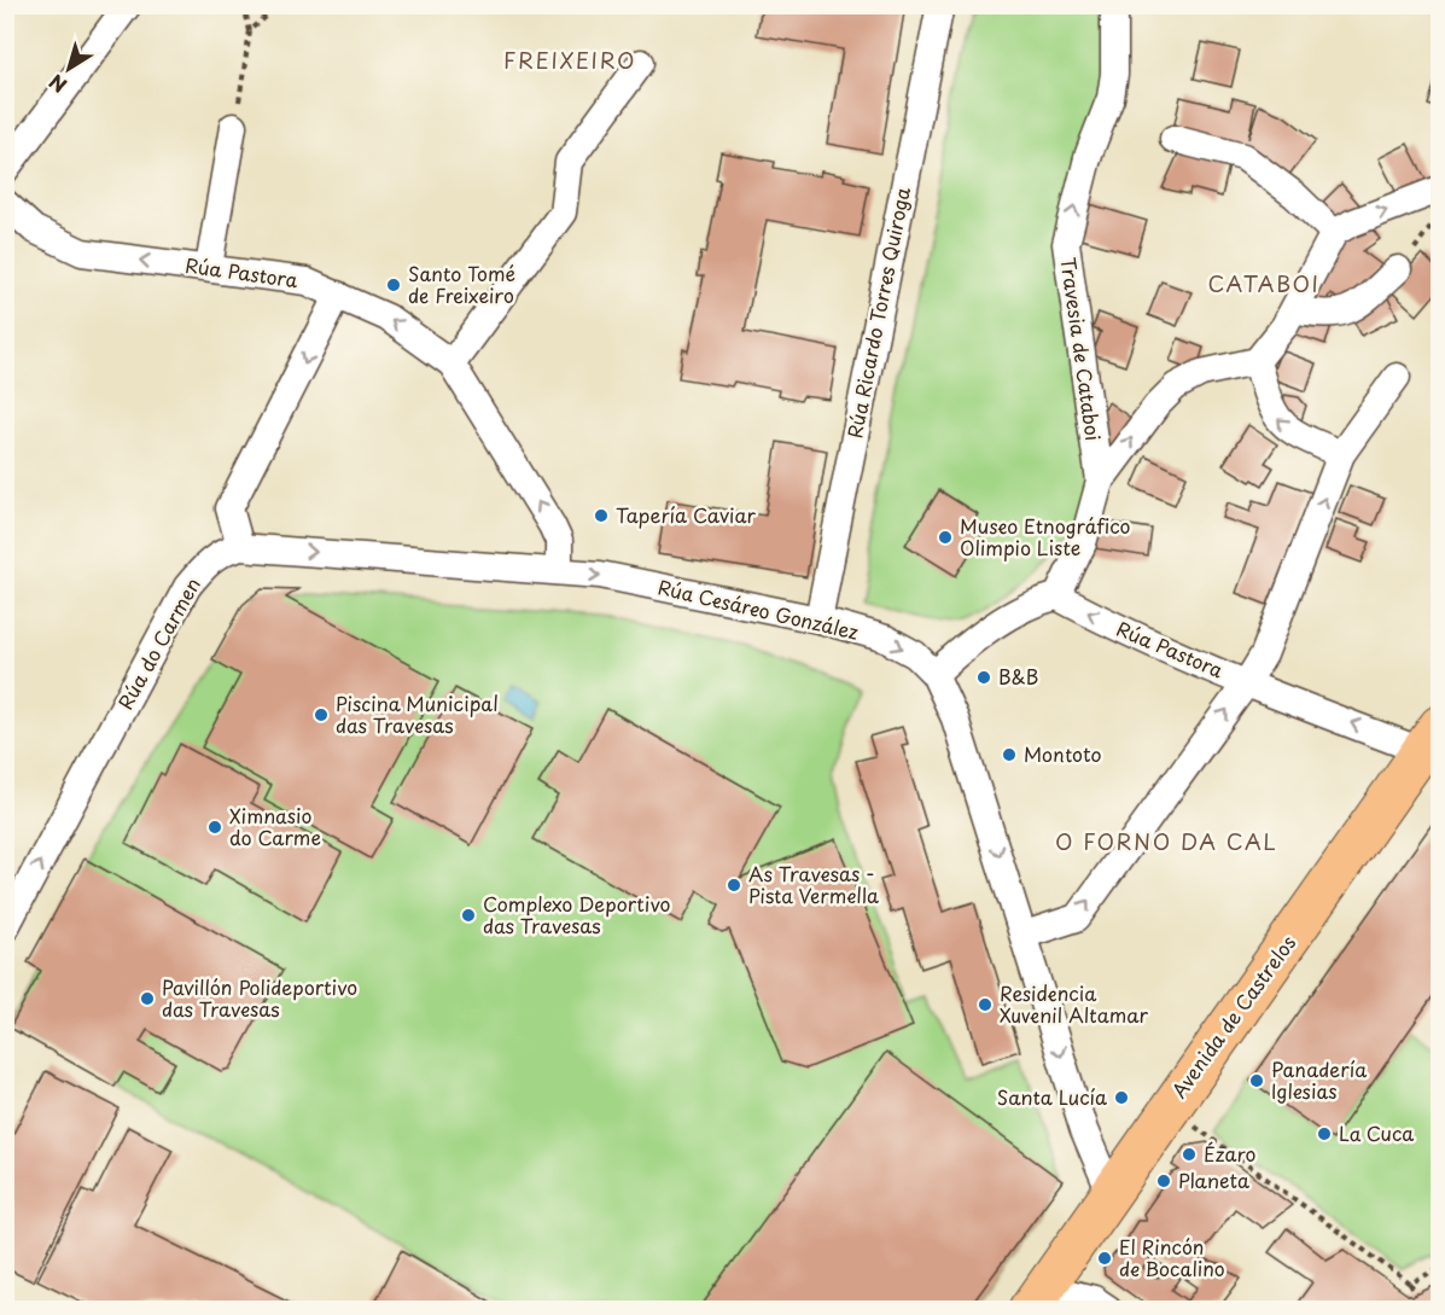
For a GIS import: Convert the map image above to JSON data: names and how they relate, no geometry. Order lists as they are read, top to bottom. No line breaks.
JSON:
{"streets":{"main road":["Avenida de Castrelos"],"street":["Rúa Pastora","Rúa Ricardo Torres Quiroga","Travesia de Cataboi","Rúa Cesáreo González","Rúa do Carmen"]},"crossings":[["Rúa Pastora","Rúa Cesáreo González"],["Rúa Pastora","Avenida de Castrelos"],["Rúa Ricardo Torres Quiroga","Rúa Cesáreo González"],["Rúa Cesáreo González","Rúa do Carmen"],["Rúa Cesáreo González","Avenida de Castrelos"]],"one_way":["Rúa Pastora","Travesia de Cataboi","Rúa Cesáreo González","Rúa do Carmen"],"districts":["FREIXEIRO","CATABOI","O FORNO DA CAL"],"places":["Santo Tomé de Freixeiro","Tapería Caviar","Museo Etnográfico Olimpio Liste","B&B","Piscina Municipal das Travesas","Montoto","Ximnasio do Carme","As Travesas - Pista Vermella","Complexo Deportivo das Travesas","Pavillón Polideportivo das Travesas","Residencia Xuvenil Altamar","Panadería Iglesias","Santa Lucía","La Cuca","Ézaro","Planeta","El Rincón de Bocalino"],"north":"bottom left"}
